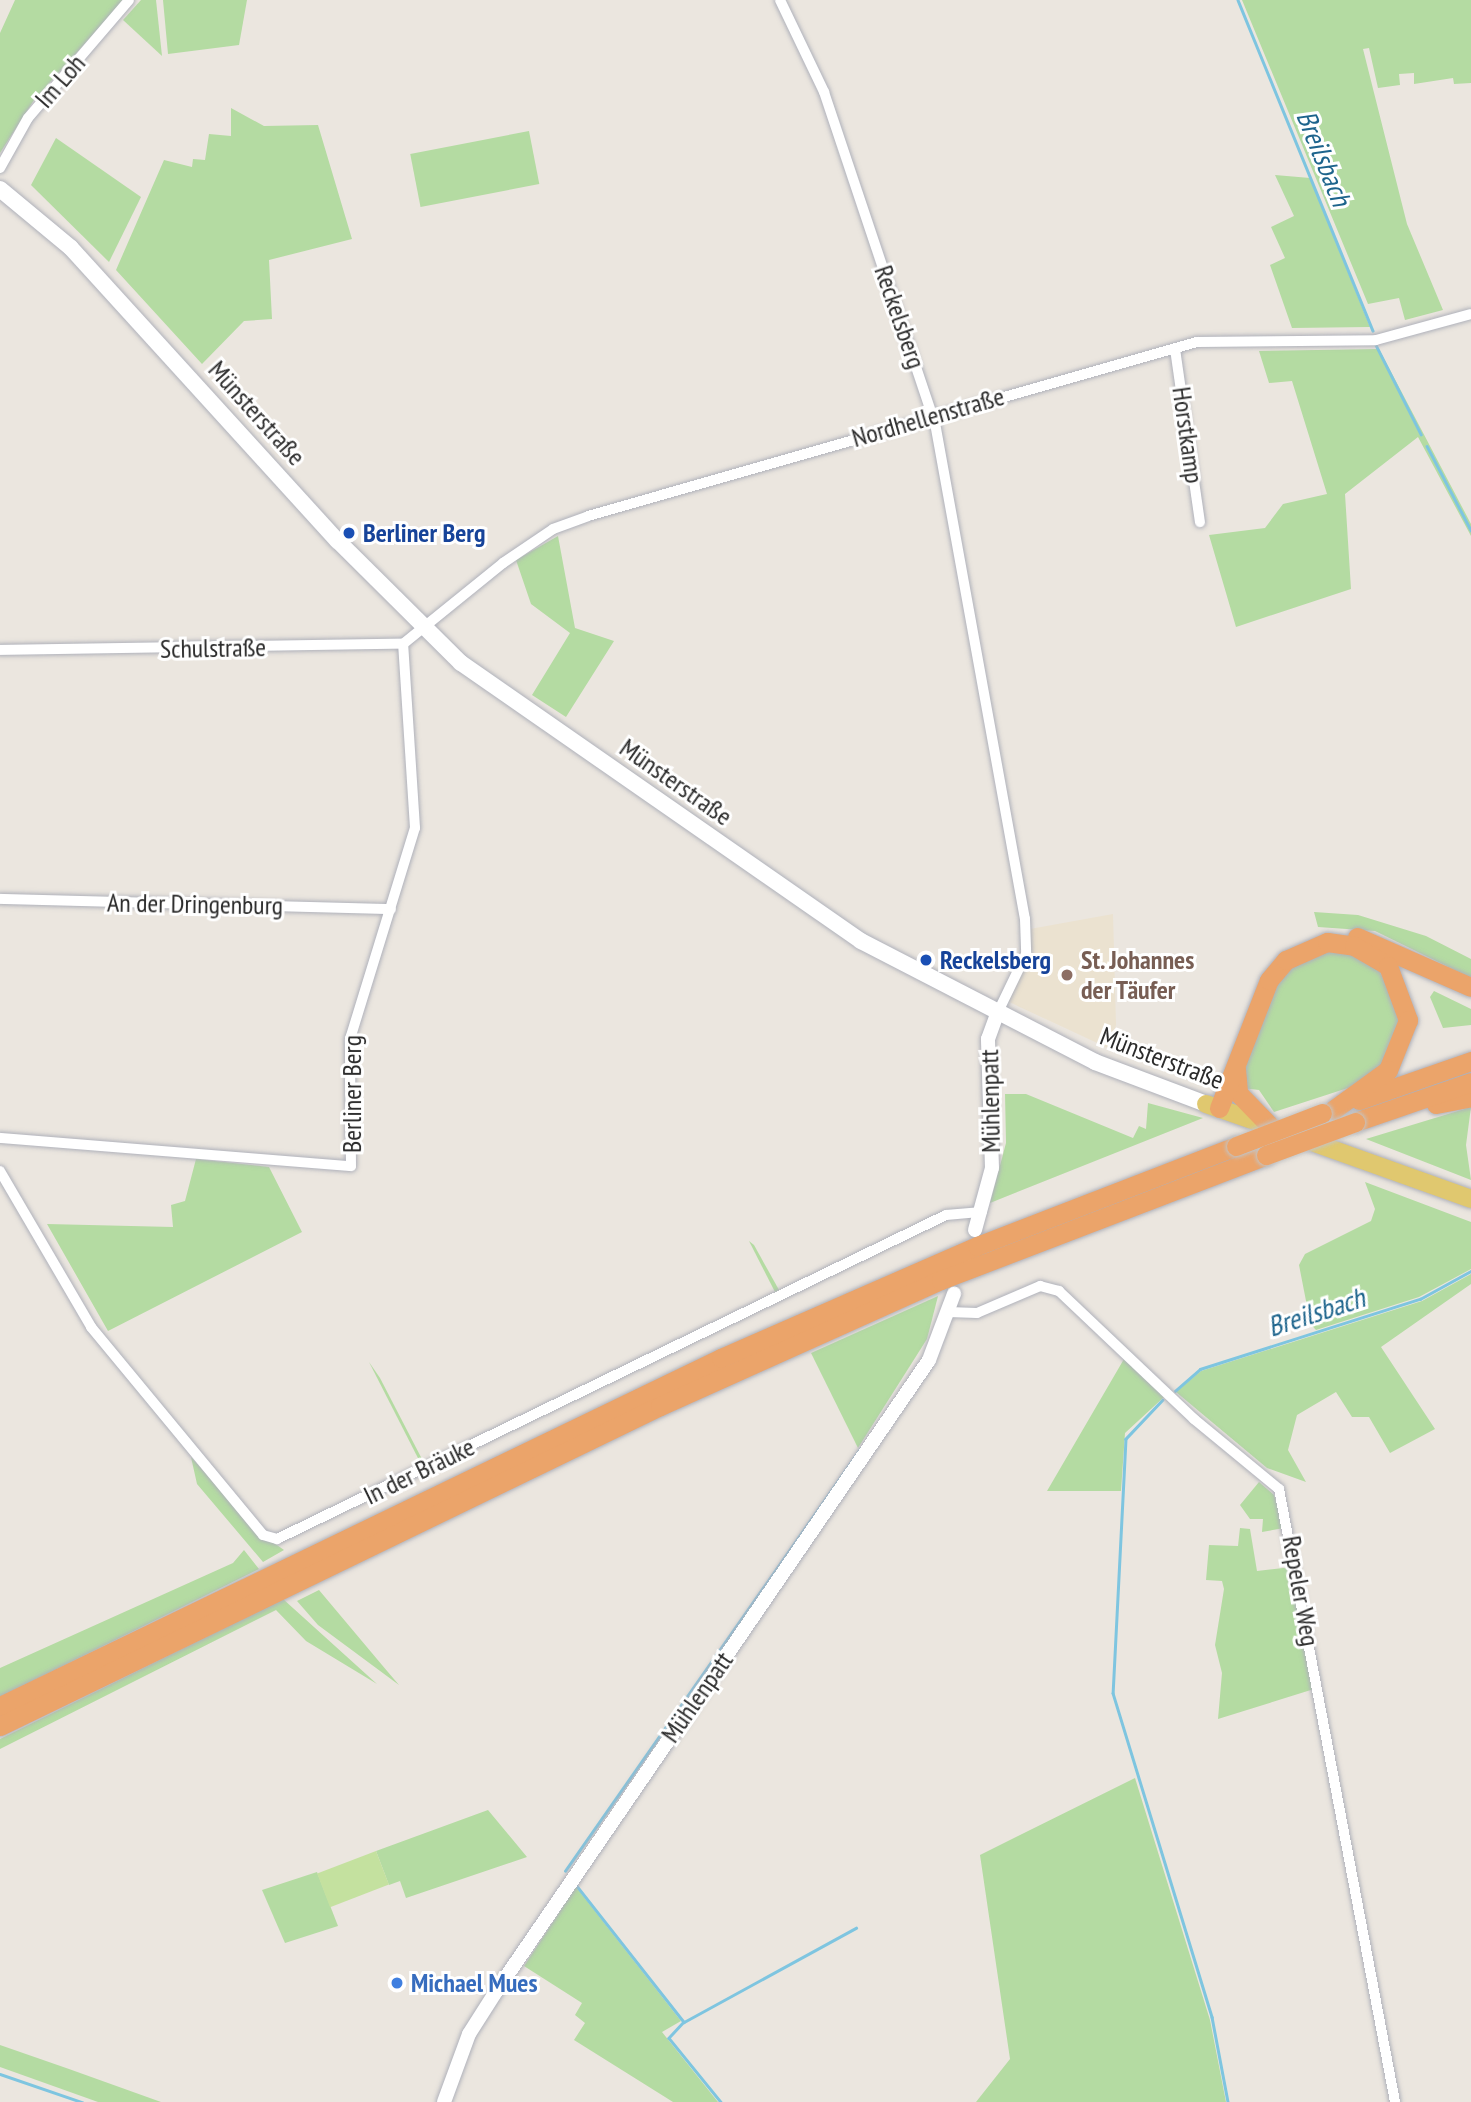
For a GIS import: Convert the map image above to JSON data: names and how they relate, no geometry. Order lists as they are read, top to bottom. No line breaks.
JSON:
{"streets":{"main road":["Münsterstraße"],"street":["Im Loh","Reckelsberg","Nordhellenstraße","Horstkamp","Schulstraße","An der Dringenburg","Berliner Berg","Mühlenpatt","In der Bräuke","Repeler Weg"]},"crossings":[["Reckelsberg","Münsterstraße"],["Reckelsberg","Nordhellenstraße"],["Reckelsberg","Mühlenpatt"],["Münsterstraße","Nordhellenstraße"],["Münsterstraße","Mühlenpatt"],["Nordhellenstraße","Horstkamp"],["Schulstraße","Berliner Berg"],["An der Dringenburg","Berliner Berg"],["Mühlenpatt","In der Bräuke"],["Mühlenpatt","Repeler Weg"]],"water":["Breilsbach"],"places":["Berliner Berg","Reckelsberg","St. Johannes der Täufer","Michael Mues"]}
